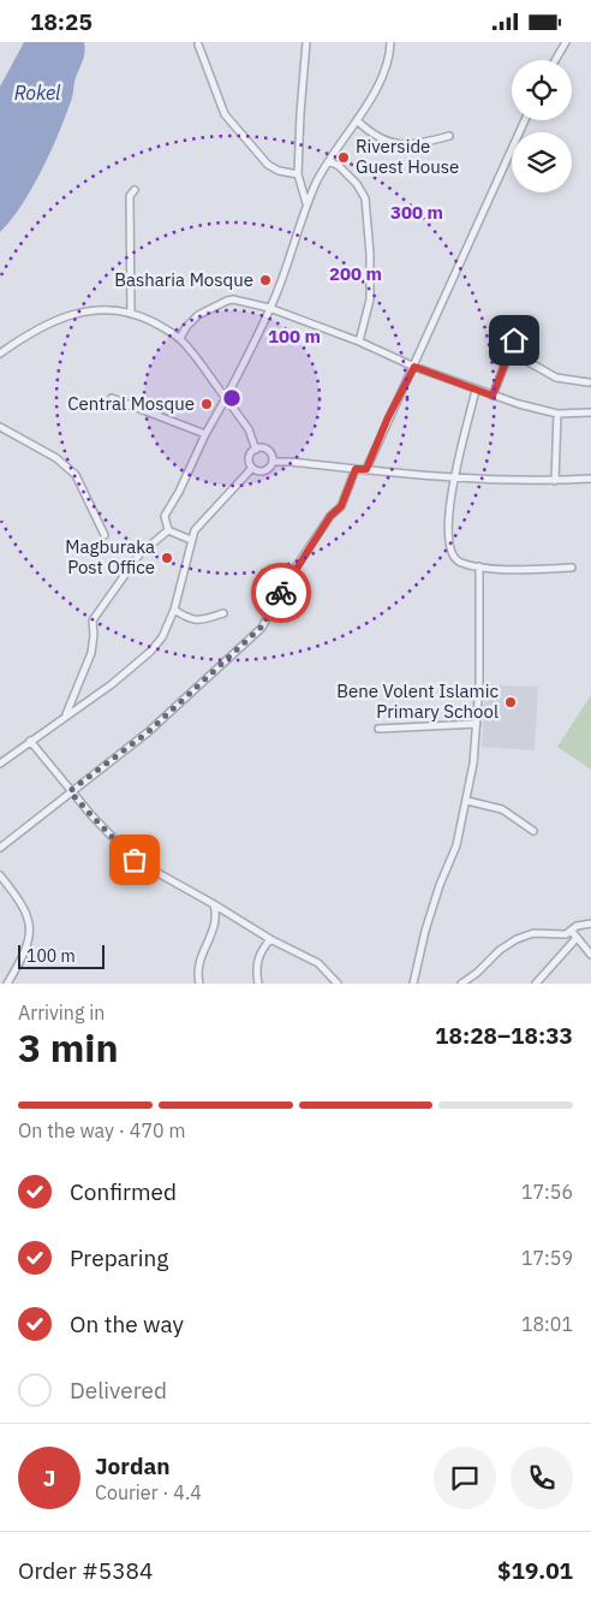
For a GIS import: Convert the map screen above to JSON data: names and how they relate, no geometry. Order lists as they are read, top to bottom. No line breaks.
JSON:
{"water":["Rokel"],"places":["Riverside Guest House","Basharia Mosque","Central Mosque","Magburaka Post Office","Bene Volent Islamic Primary School"],"scale_bar":"100 m","page":{"status":"18:25","scale":"100 m","heading":["3 min","Arriving in","18:28–18:33"],"panel":["Jordan","Courier · 4.4","Order #5384","$19.01"],"bar":"On the way · 470 m","list":[["Confirmed","17:56"],["Preparing","17:59"],["On the way","18:01"],"Delivered"],"round":"J"},"rings":["300 m","200 m","100 m"]}
